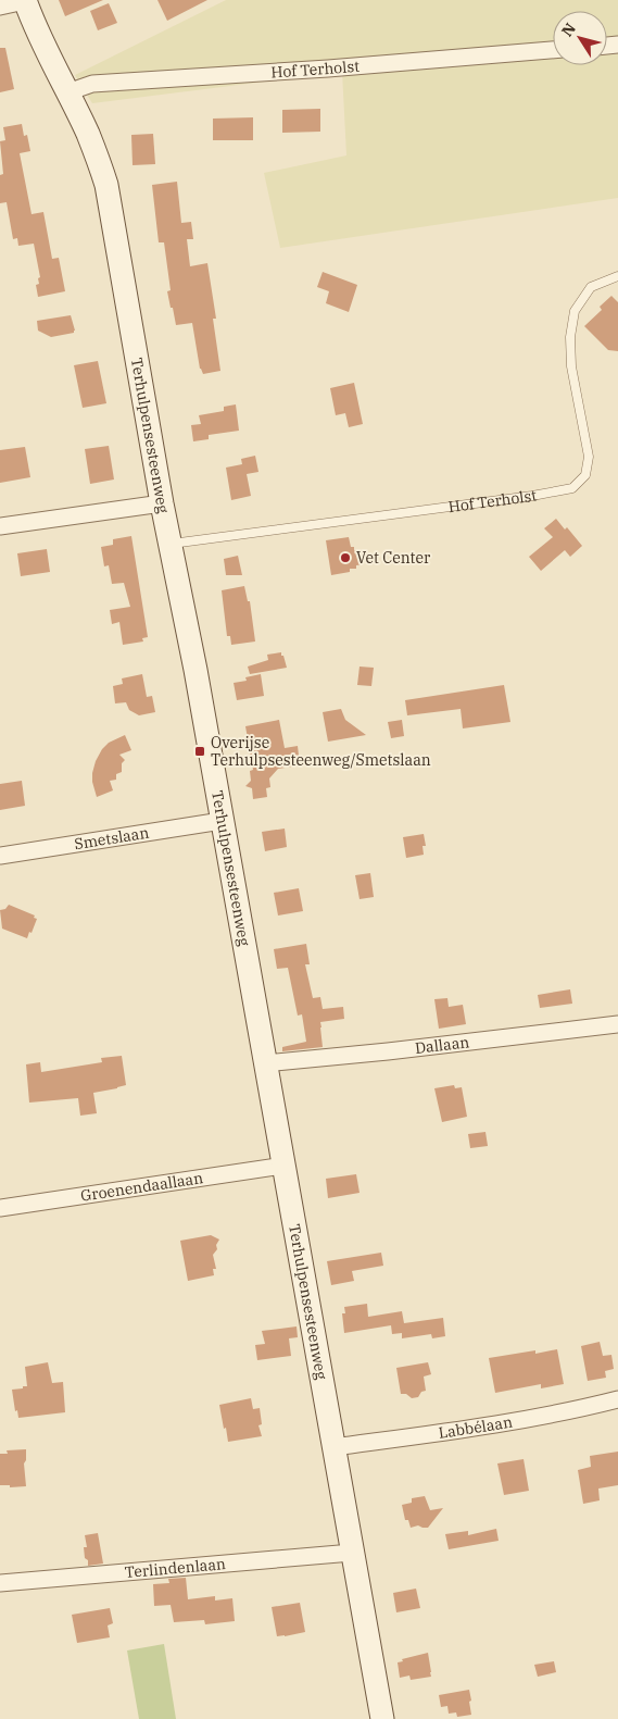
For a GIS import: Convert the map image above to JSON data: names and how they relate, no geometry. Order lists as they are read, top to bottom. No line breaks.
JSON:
{"streets":{"main road":["Terhulpensesteenweg"],"street":["Hof Terholst","Smetslaan","Dallaan","Groenendaallaan","Labbélaan","Terlindenlaan"]},"crossings":[["Hof Terholst","Terhulpensesteenweg"],["Terhulpensesteenweg","Smetslaan"],["Terhulpensesteenweg","Dallaan"],["Terhulpensesteenweg","Groenendaallaan"],["Terhulpensesteenweg","Labbélaan"],["Terhulpensesteenweg","Terlindenlaan"]],"places":{"other":["Vet Center"],"transit":["Overijse Terhulpsesteenweg/Smetslaan"]},"north":"top left"}
